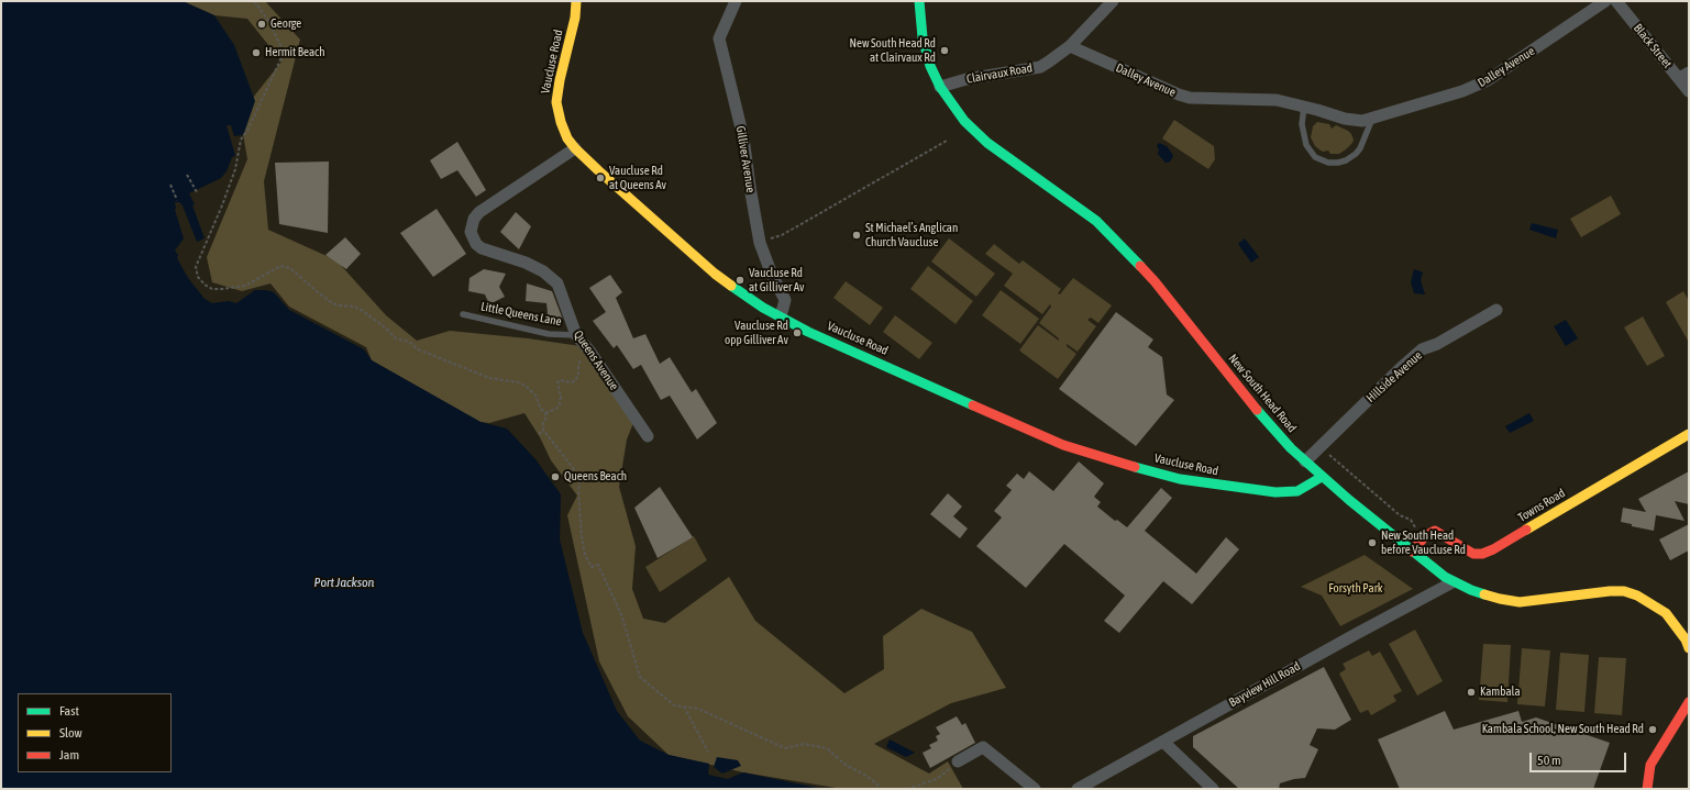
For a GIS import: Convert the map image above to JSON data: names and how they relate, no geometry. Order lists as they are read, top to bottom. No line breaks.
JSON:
{"streets":{"street":["Black Street","Vaucluse Road","Dalley Avenue","Clairvaux Road","Gilliver Avenue","Queens Avenue","Hillside Avenue","New South Head Road","Towns Road","Bayview Hill Road"],"lane":["Little Queens Lane"]},"crossings":[["Vaucluse Road","Gilliver Avenue"],["Vaucluse Road","Queens Avenue"],["Vaucluse Road","New South Head Road"],["Dalley Avenue","Clairvaux Road"],["Clairvaux Road","New South Head Road"],["Little Queens Lane","Queens Avenue"],["Hillside Avenue","New South Head Road"],["New South Head Road","Bayview Hill Road"]],"water":["Port Jackson"],"parks":["Forsyth Park"],"places":["George","New South Head Rd at Clairvaux Rd","Hermit Beach","Vaucluse Rd at Queens Av","St Michael’s Anglican Church Vaucluse","Vaucluse Rd at Gilliver Av","Vaucluse Rd opp Gilliver Av","Queens Beach","New South Head before Vaucluse Rd","Kambala","Kambala School, New South Head Rd"],"legend":["Fast","Slow","Jam"],"scale_bar":"50 m"}
